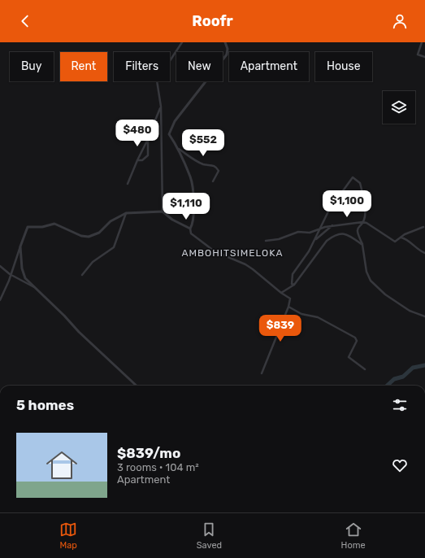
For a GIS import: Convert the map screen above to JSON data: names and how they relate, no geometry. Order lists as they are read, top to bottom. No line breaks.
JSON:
{"districts":["AMBOHITSIMELOKA"],"page":{"header":"Roofr","chip":["Buy","Rent","Filters","New","Apartment","House"],"price":["$480","$552","$1,100","$1,110","$839"],"heading":"5 homes","list":[{"name":"$839/mo","note":"3 rooms · 104 m² · Apartment"}],"tabs":["Map","Saved","Home"]}}
